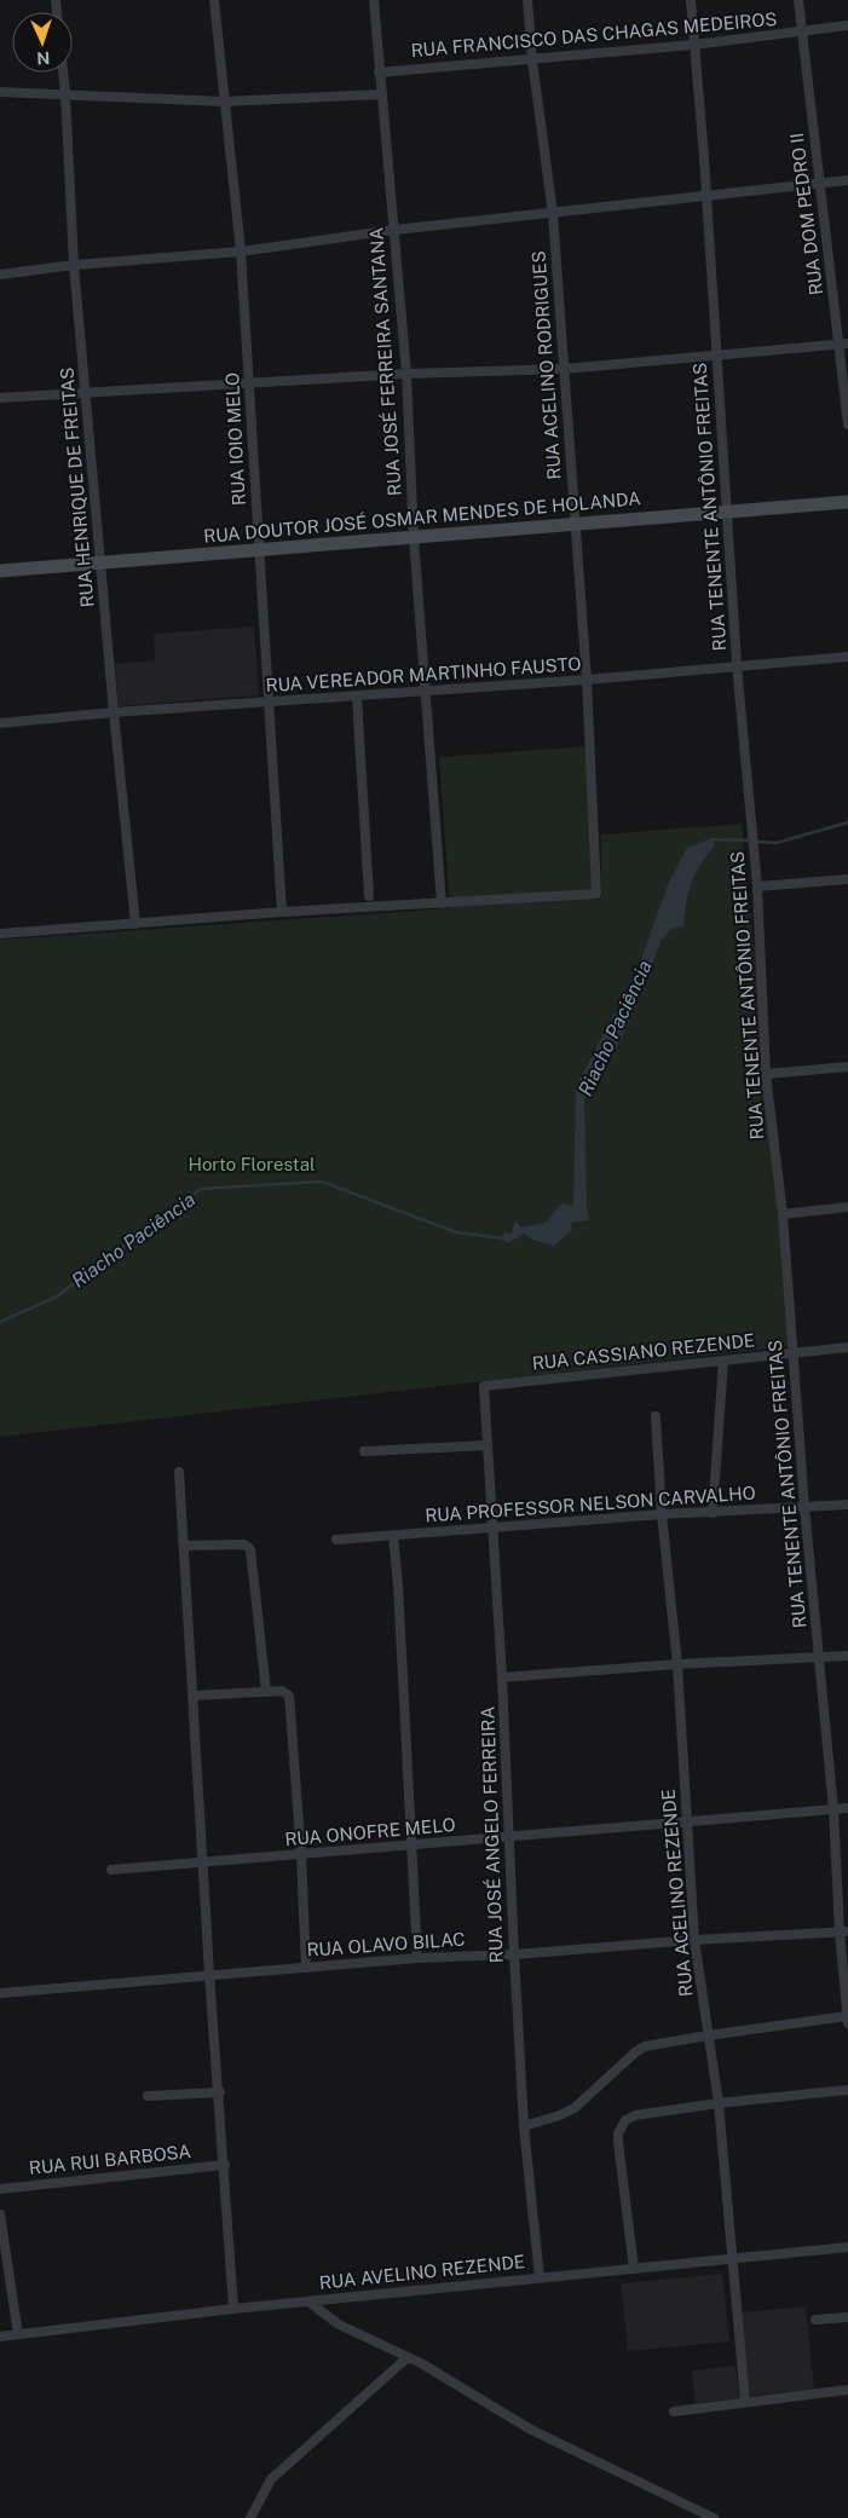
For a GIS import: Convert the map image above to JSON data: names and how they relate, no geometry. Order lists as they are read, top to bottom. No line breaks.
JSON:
{"streets":{"street":["RUA FRANCISCO DAS CHAGAS MEDEIROS","RUA DOM PEDRO II","RUA JOSÉ FERREIRA SANTANA","RUA ACELINO RODRIGUES","RUA IOIO MELO","RUA HENRIQUE DE FREITAS","RUA TENENTE ANTÔNIO FREITAS","RUA DOUTOR JOSÉ OSMAR MENDES DE HOLANDA","RUA VEREADOR MARTINHO FAUSTO","RUA CASSIANO REZENDE","RUA PROFESSOR NELSON CARVALHO","RUA ONOFRE MELO","RUA JOSÉ ANGELO FERREIRA","RUA ACELINO REZENDE","RUA OLAVO BILAC","RUA RUI BARBOSA","RUA AVELINO REZENDE"]},"crossings":[["RUA FRANCISCO DAS CHAGAS MEDEIROS","RUA DOM PEDRO II"],["RUA FRANCISCO DAS CHAGAS MEDEIROS","RUA JOSÉ FERREIRA SANTANA"],["RUA FRANCISCO DAS CHAGAS MEDEIROS","RUA ACELINO RODRIGUES"],["RUA FRANCISCO DAS CHAGAS MEDEIROS","RUA TENENTE ANTÔNIO FREITAS"],["RUA JOSÉ FERREIRA SANTANA","RUA ACELINO RODRIGUES"],["RUA JOSÉ FERREIRA SANTANA","RUA DOUTOR JOSÉ OSMAR MENDES DE HOLANDA"],["RUA JOSÉ FERREIRA SANTANA","RUA VEREADOR MARTINHO FAUSTO"],["RUA ACELINO RODRIGUES","RUA DOUTOR JOSÉ OSMAR MENDES DE HOLANDA"],["RUA ACELINO RODRIGUES","RUA VEREADOR MARTINHO FAUSTO"],["RUA IOIO MELO","RUA DOUTOR JOSÉ OSMAR MENDES DE HOLANDA"],["RUA IOIO MELO","RUA VEREADOR MARTINHO FAUSTO"],["RUA HENRIQUE DE FREITAS","RUA DOUTOR JOSÉ OSMAR MENDES DE HOLANDA"],["RUA HENRIQUE DE FREITAS","RUA VEREADOR MARTINHO FAUSTO"],["RUA TENENTE ANTÔNIO FREITAS","RUA DOUTOR JOSÉ OSMAR MENDES DE HOLANDA"],["RUA TENENTE ANTÔNIO FREITAS","RUA VEREADOR MARTINHO FAUSTO"],["RUA TENENTE ANTÔNIO FREITAS","RUA CASSIANO REZENDE"],["RUA TENENTE ANTÔNIO FREITAS","RUA PROFESSOR NELSON CARVALHO"],["RUA TENENTE ANTÔNIO FREITAS","RUA ONOFRE MELO"],["RUA TENENTE ANTÔNIO FREITAS","RUA OLAVO BILAC"],["RUA CASSIANO REZENDE","RUA JOSÉ ANGELO FERREIRA"],["RUA PROFESSOR NELSON CARVALHO","RUA JOSÉ ANGELO FERREIRA"],["RUA PROFESSOR NELSON CARVALHO","RUA ACELINO REZENDE"],["RUA ONOFRE MELO","RUA JOSÉ ANGELO FERREIRA"],["RUA ONOFRE MELO","RUA ACELINO REZENDE"],["RUA JOSÉ ANGELO FERREIRA","RUA OLAVO BILAC"],["RUA JOSÉ ANGELO FERREIRA","RUA AVELINO REZENDE"],["RUA ACELINO REZENDE","RUA OLAVO BILAC"],["RUA ACELINO REZENDE","RUA AVELINO REZENDE"]],"water":["Riacho Paciência"],"parks":["Horto Florestal"],"north":"bottom"}
